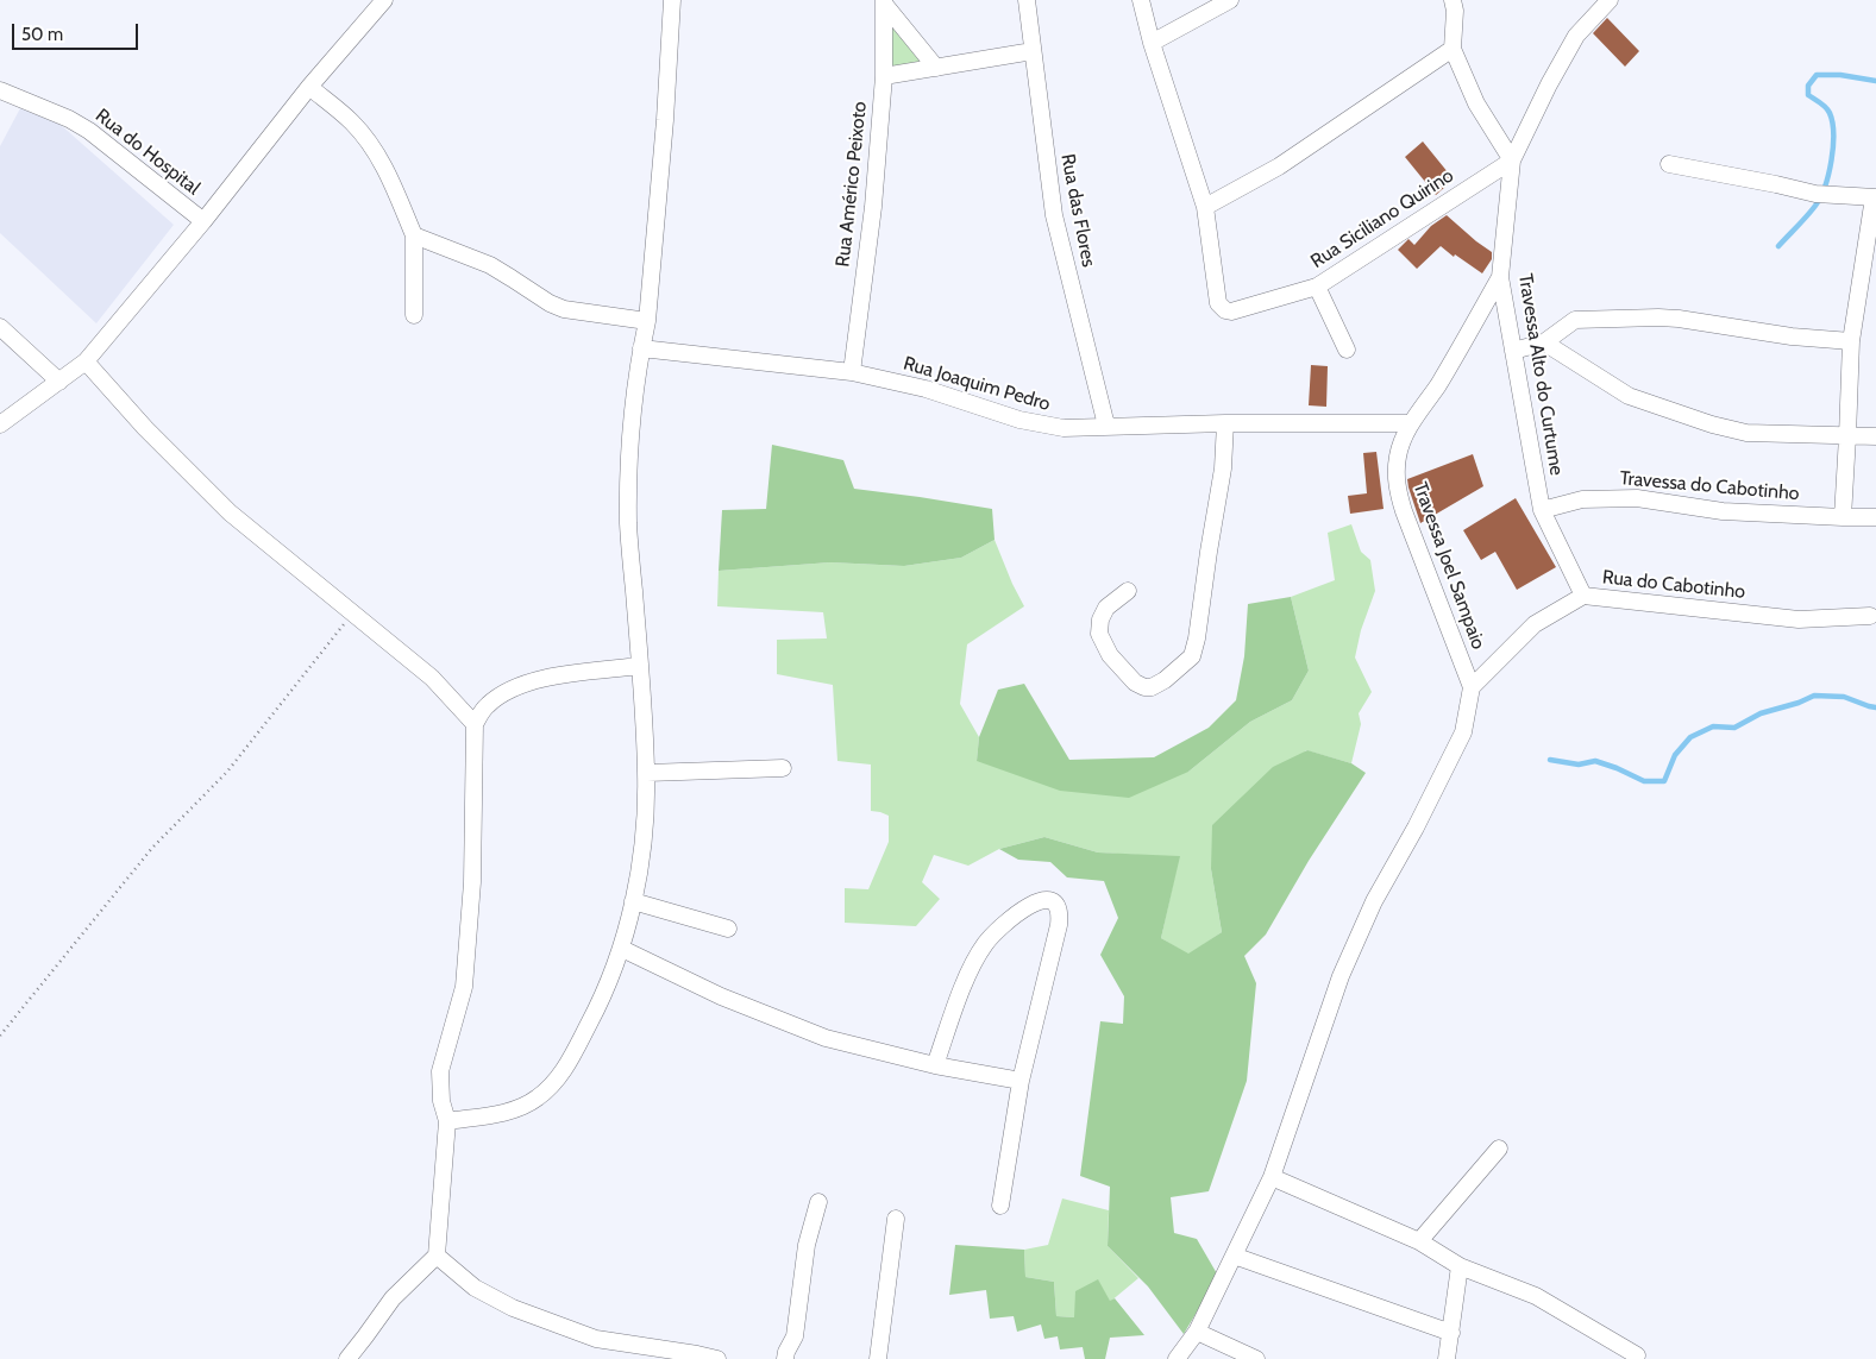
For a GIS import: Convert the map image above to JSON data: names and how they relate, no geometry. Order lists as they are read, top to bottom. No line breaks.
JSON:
{"streets":{"street":["Rua do Hospital","Rua Américo Peixoto","Rua das Flores","Rua Siciliano Quirino","Travessa Alto do Curtume","Rua Joaquim Pedro","Travessa do Cabotinho","Travessa Joel Sampaio","Rua do Cabotinho"]},"crossings":[["Rua Américo Peixoto","Rua Joaquim Pedro"],["Rua das Flores","Rua Joaquim Pedro"],["Rua Siciliano Quirino","Travessa Alto do Curtume"],["Travessa Alto do Curtume","Travessa do Cabotinho"],["Travessa Alto do Curtume","Travessa Joel Sampaio"],["Travessa Alto do Curtume","Rua do Cabotinho"],["Rua Joaquim Pedro","Travessa Joel Sampaio"],["Travessa Joel Sampaio","Rua do Cabotinho"]],"scale_bar":"50 m"}
